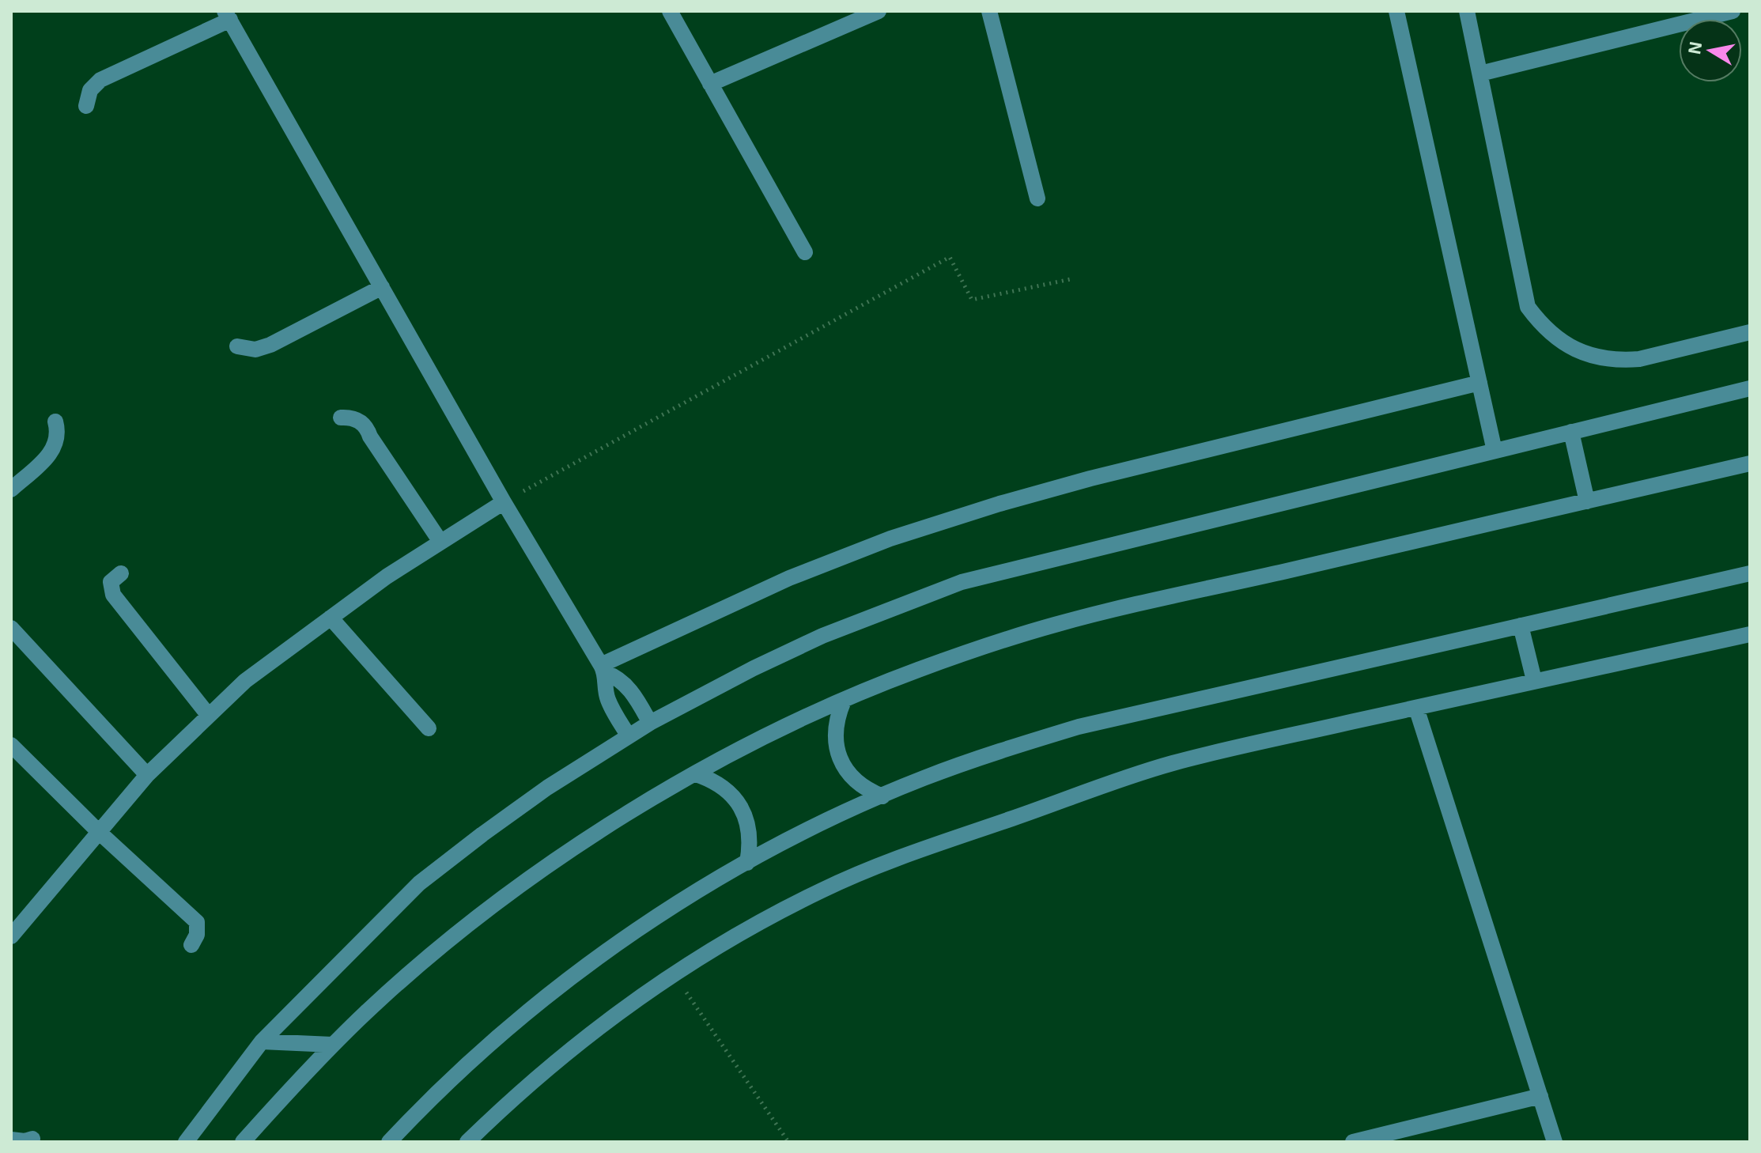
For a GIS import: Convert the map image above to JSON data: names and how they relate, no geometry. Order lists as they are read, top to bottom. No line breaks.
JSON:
{"north":"left"}
